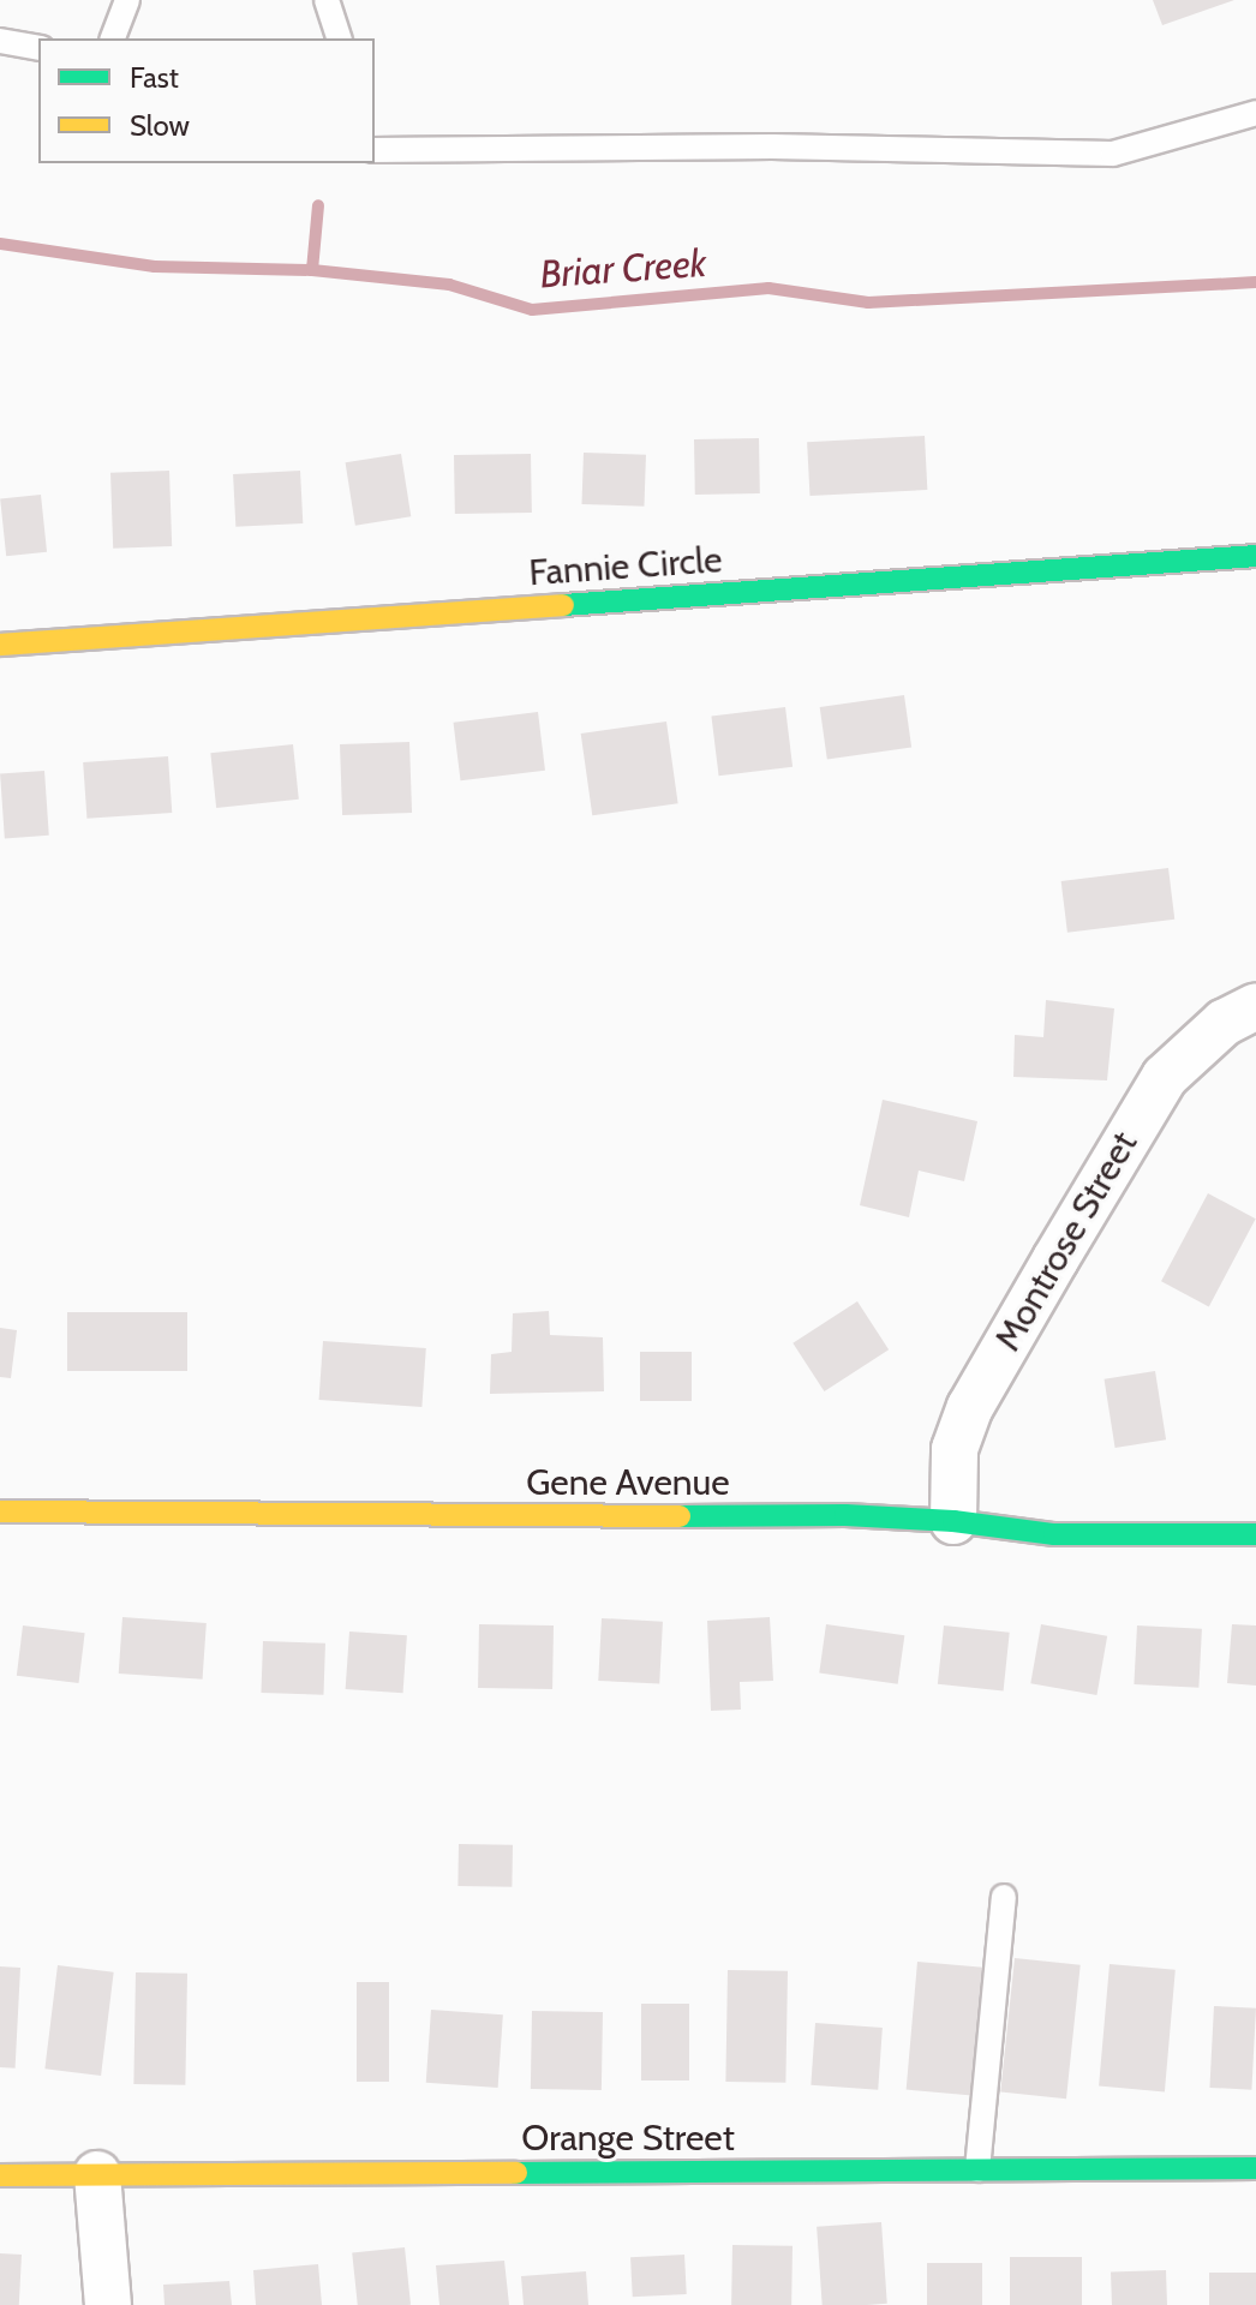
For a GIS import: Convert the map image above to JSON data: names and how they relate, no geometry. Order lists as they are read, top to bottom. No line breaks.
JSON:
{"streets":{"street":["Fannie Circle","Montrose Street","Gene Avenue","Orange Street"]},"crossings":[["Montrose Street","Gene Avenue"]],"water":["Briar Creek"],"legend":["Fast","Slow"]}
